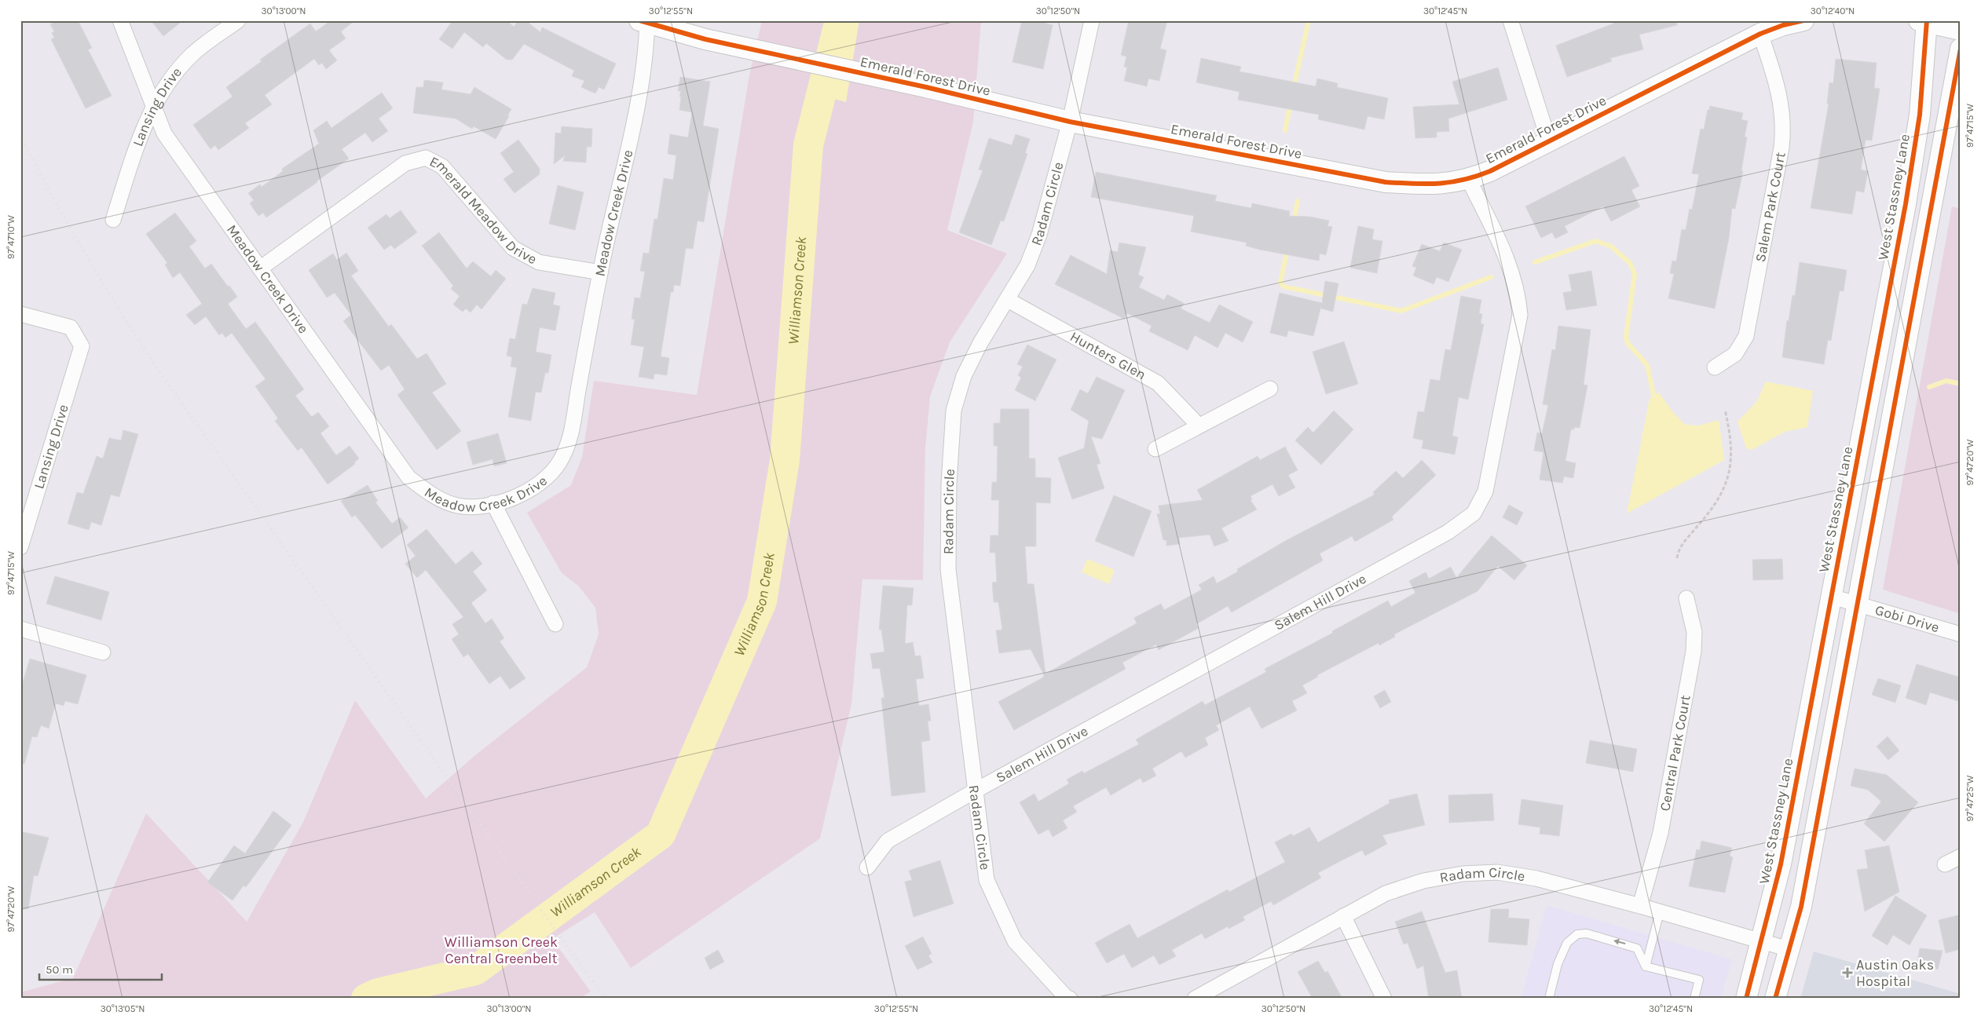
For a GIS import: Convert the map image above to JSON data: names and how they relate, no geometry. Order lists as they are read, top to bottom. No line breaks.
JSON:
{"streets":{"main road":["Emerald Forest Drive","West Stassney Lane"],"street":["Lansing Drive","Radam Circle","Salem Park Court","Emerald Meadow Drive","Meadow Creek Drive","Hunters Glen","Salem Hill Drive","Gobi Drive","Central Park Court"]},"crossings":[["Emerald Forest Drive","Radam Circle"],["Emerald Forest Drive","Salem Park Court"],["Emerald Forest Drive","Meadow Creek Drive"],["Emerald Forest Drive","Salem Hill Drive"],["Lansing Drive","Meadow Creek Drive"],["West Stassney Lane","Radam Circle"],["West Stassney Lane","Gobi Drive"],["Radam Circle","Hunters Glen"],["Radam Circle","Salem Hill Drive"],["Radam Circle","Central Park Court"],["Emerald Meadow Drive","Meadow Creek Drive"]],"water":["Williamson Creek"],"parks":["Williamson Creek Central Greenbelt"],"places":{"health":["Austin Oaks Hospital"]},"scale_bar":"50 m","coordinates":["30°13'00\"N","30°12'55\"N","30°12'50\"N","30°12'45\"N","30°12'40\"N","97°47'15\"W","97°47'10\"W","97°47'20\"W","97°47'25\"W","30°13'05\"N"]}
